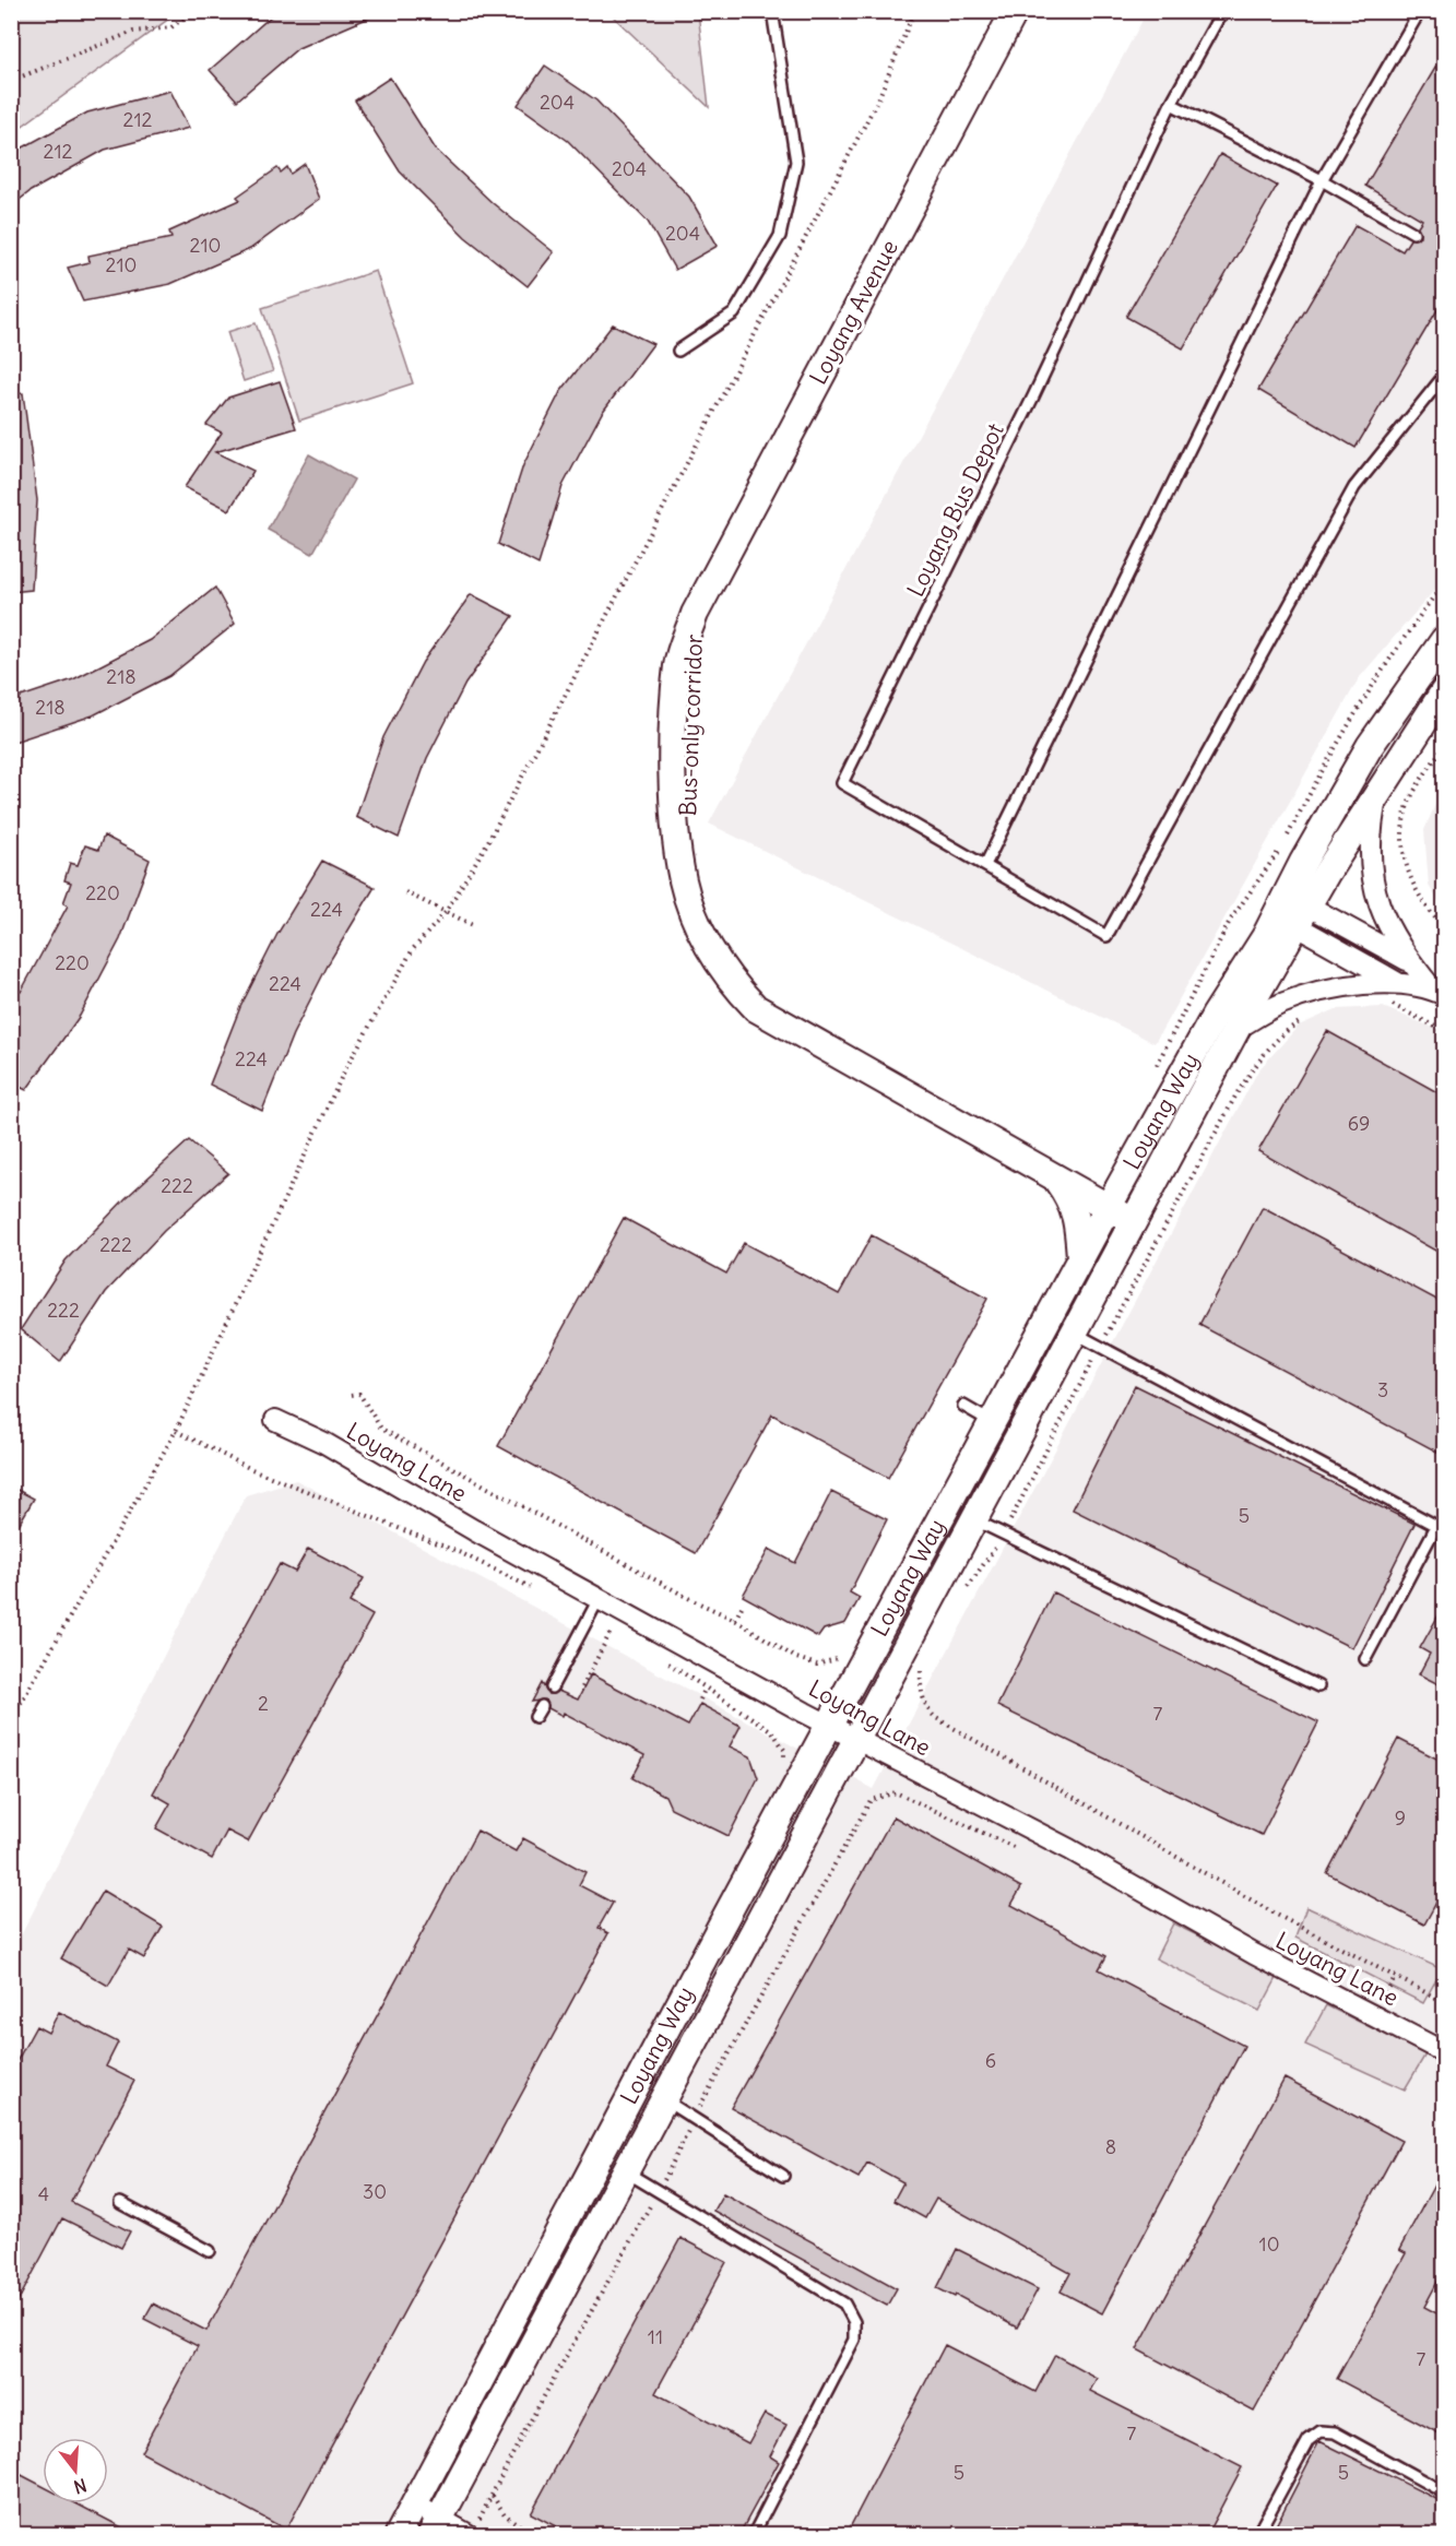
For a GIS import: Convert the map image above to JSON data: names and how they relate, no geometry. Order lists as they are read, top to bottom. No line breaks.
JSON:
{"streets":{"main road":["Loyang Avenue","Bus-only corridor","Loyang Way"],"street":["Loyang Lane"],"lane":["Loyang Bus Depot"]},"crossings":[["Loyang Avenue","Bus-only corridor"],["Bus-only corridor","Loyang Way"],["Loyang Way","Loyang Lane"]],"house_numbers":["204","212","212","204","204","210","210","218","218","220","224","220","224","224","69","222","222","222","3","5","2","7","9","6","8","30","4","10","11","7","7","5","5"],"north":"bottom"}
